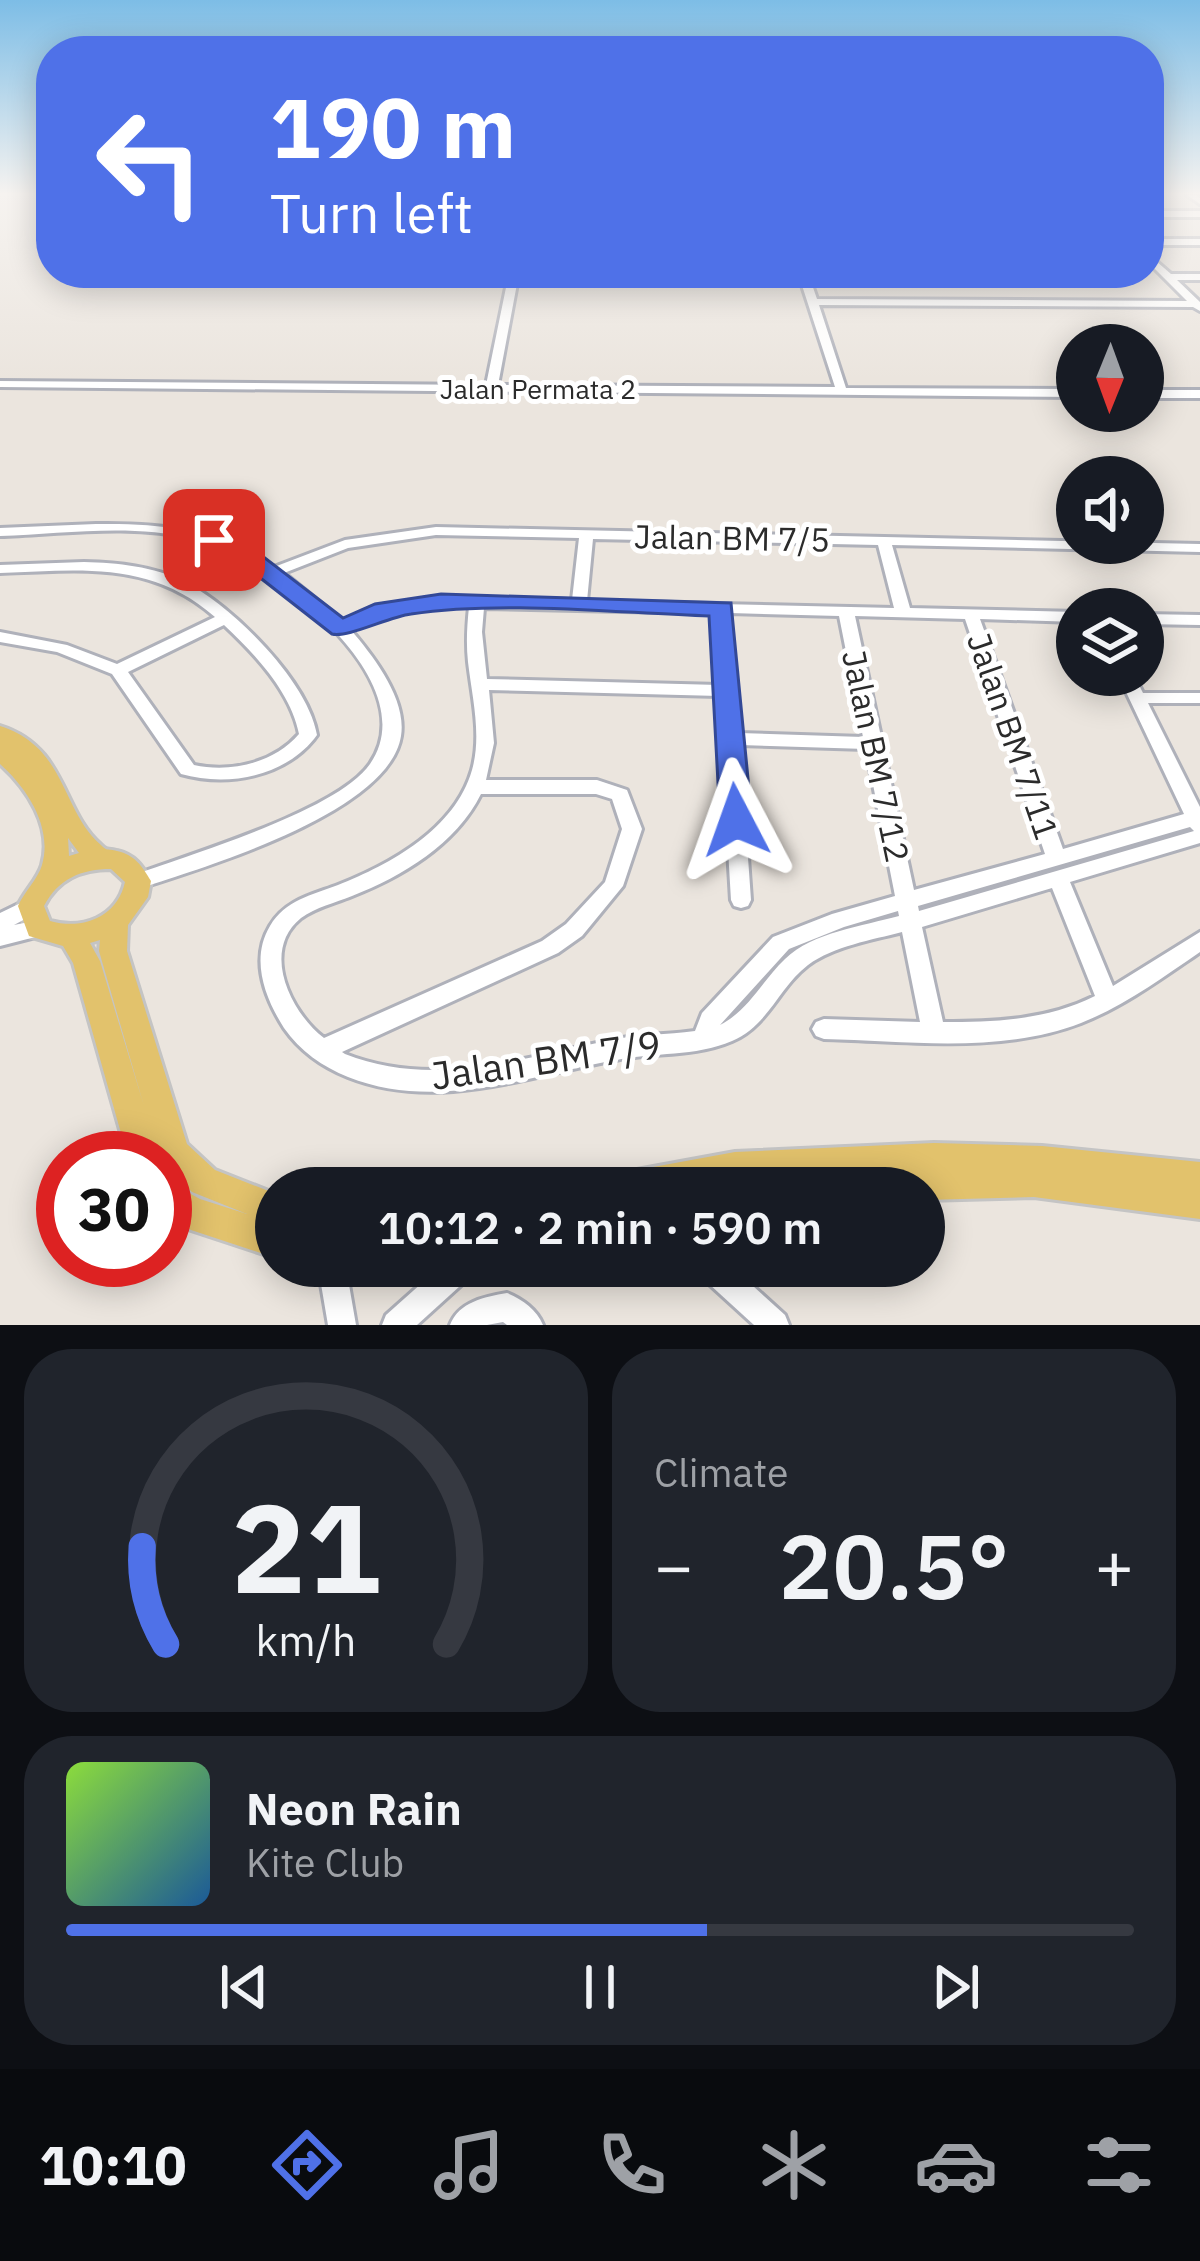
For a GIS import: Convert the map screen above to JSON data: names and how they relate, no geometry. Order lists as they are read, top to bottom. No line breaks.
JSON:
{"streets":{"street":["Jalan Permata 2","Jalan BM 7/5","Jalan BM 7/11","Jalan BM 7/12","Jalan BM 7/9"]},"crossings":[["Jalan BM 7/12","Jalan BM 7/9"]],"north":"bottom","page":{"turn":["190 m","Turn left"],"limit":"30","trip":"10:12 · 2 min · 590 m","tile":"Climate","heat":["−","20.5°","+"],"song":["Neon Rain","Kite Club"],"tabs":"10:10","gauge":["21","km/h"]}}
